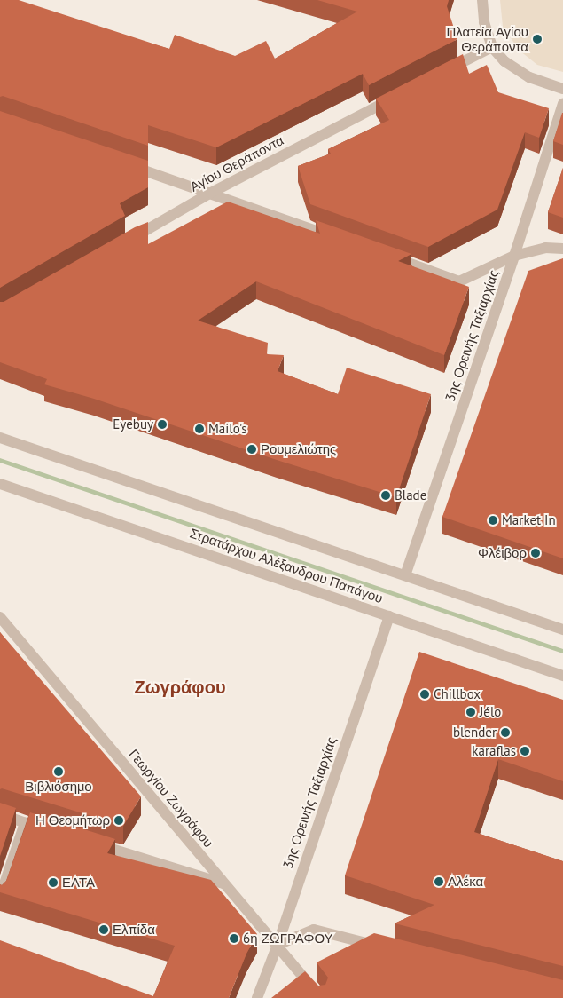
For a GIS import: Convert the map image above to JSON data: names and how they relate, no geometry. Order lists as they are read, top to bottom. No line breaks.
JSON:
{"streets":{"street":["Αγίου Θεράποντα","3ης Ορεινής Ταξιαρχίας","Στρατάρχου Αλέξανδρου Παπάγου","Γεωργίου Ζωγράφου"]},"crossings":[["3ης Ορεινής Ταξιαρχίας","Στρατάρχου Αλέξανδρου Παπάγου"],["3ης Ορεινής Ταξιαρχίας","Γεωργίου Ζωγράφου"]],"districts":["Ζωγράφου"],"places":["Πλατεία Αγίου Θεράποντα","Eyebuy","Mailo's","Ρουμελιώτης","Blade","Market In","Φλέιβορ","Chillbox","Jélo","blender","karaflas","Βιβλιόσημο","Η Θεομήτωρ","Αλέκα","ΕΛΤΑ","Ελπίδα","6η ΖΩΓΡΑΦΟΥ"]}
